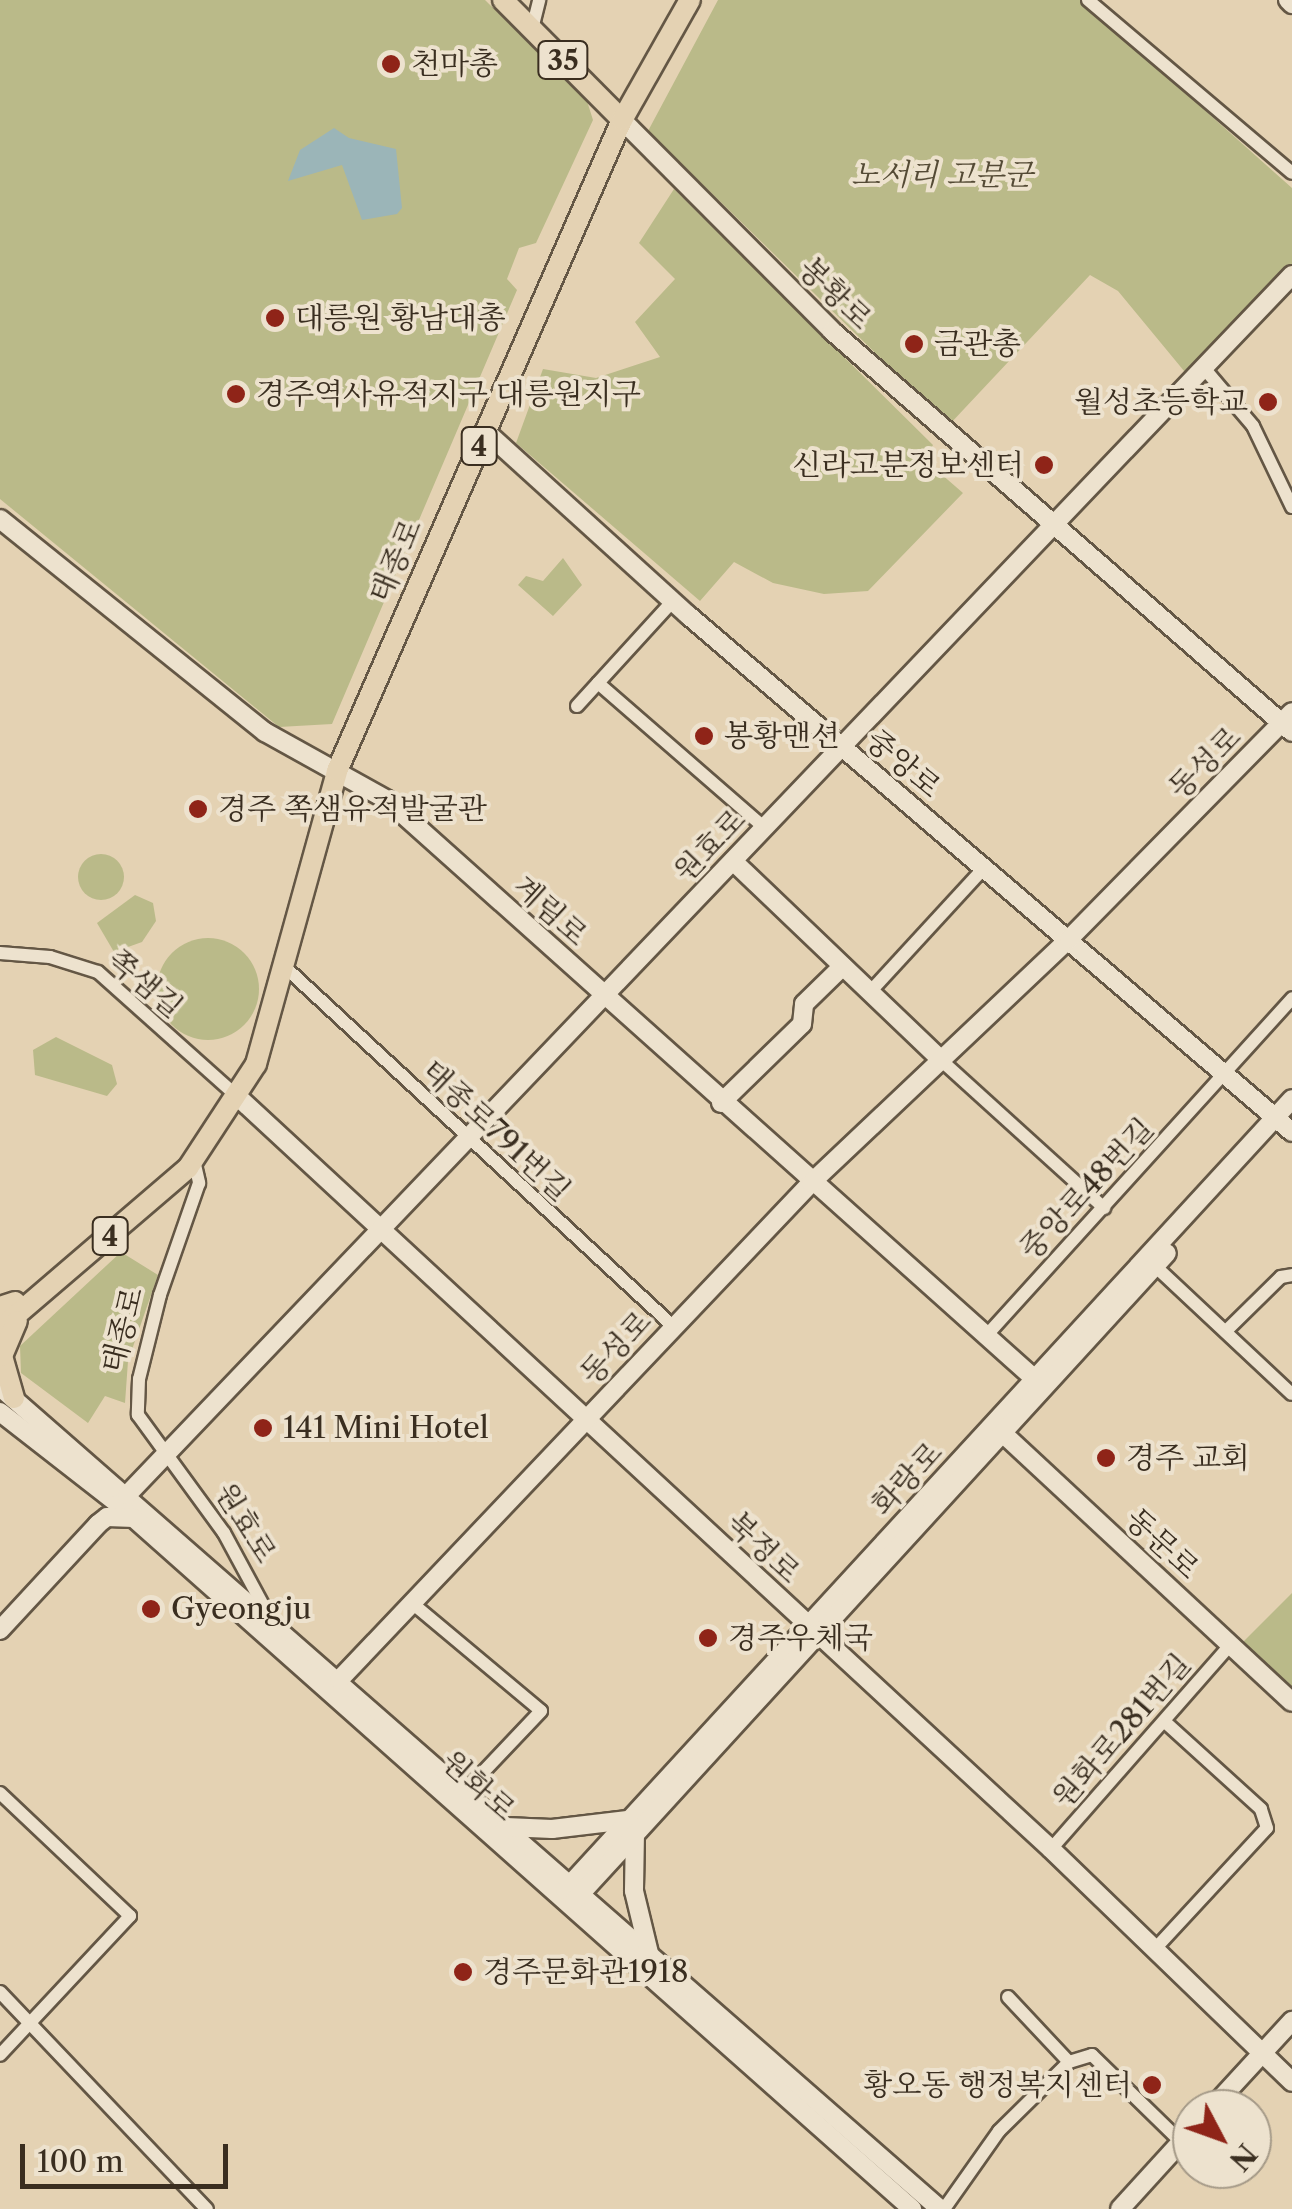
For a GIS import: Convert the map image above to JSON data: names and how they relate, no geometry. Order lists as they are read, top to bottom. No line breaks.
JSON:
{"streets":{"main road":["35","4","태종로"],"street":["봉황로","동성로","중앙로","원효로","계림로","쪽샘길","태종로791번길","중앙로48번길","화랑로","동문로","북정로","원화로281번길","원화로"]},"crossings":[["35","봉황로"],["35","태종로"],["봉황로","태종로"],["봉황로","동성로"],["봉황로","원효로"],["태종로","중앙로"],["태종로","원효로"],["태종로","계림로"],["태종로","쪽샘길"],["태종로","태종로791번길"],["태종로","북정로"],["동성로","중앙로"],["동성로","계림로"],["동성로","태종로791번길"],["동성로","북정로"],["동성로","원화로"],["중앙로","원효로"],["중앙로","중앙로48번길"],["중앙로","화랑로"],["원효로","계림로"],["원효로","태종로791번길"],["원효로","북정로"],["원효로","원화로"],["계림로","중앙로48번길"],["계림로","화랑로"],["쪽샘길","북정로"],["화랑로","동문로"],["화랑로","북정로"],["화랑로","원화로"],["동문로","원화로281번길"],["북정로","원화로281번길"]],"parks":["노서리 고분군"],"places":["천마총","대릉원 황남대총","금관총","경주역사유적지구 대릉원지구","월성초등학교","신라고분정보센터","봉황맨션","경주 쪽샘유적발굴관","141 Mini Hotel","경주 교회","Gyeongju","경주우체국","경주문화관1918","황오동 행정복지센터"],"scale_bar":"100 m","north":"bottom right"}
